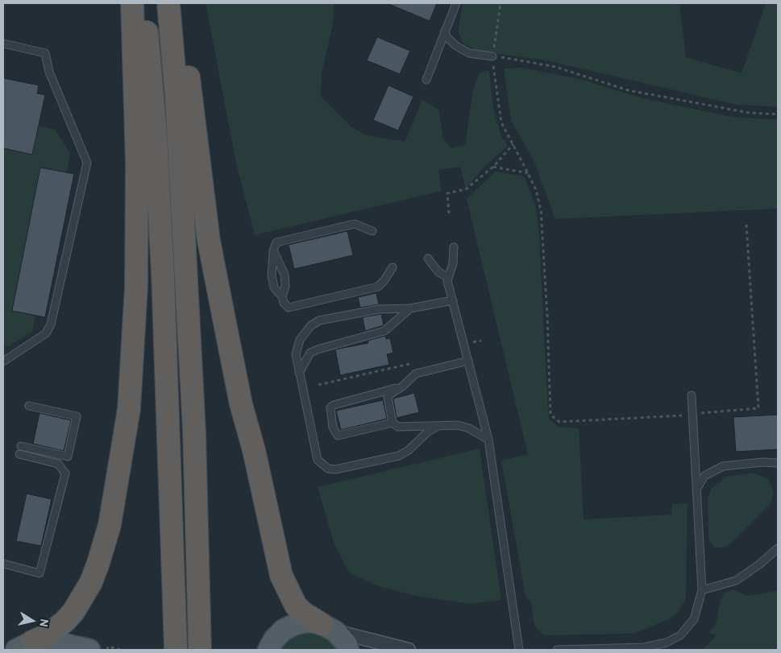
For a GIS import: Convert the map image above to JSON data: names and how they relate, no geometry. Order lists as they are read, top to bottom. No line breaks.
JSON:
{"north":"right"}
